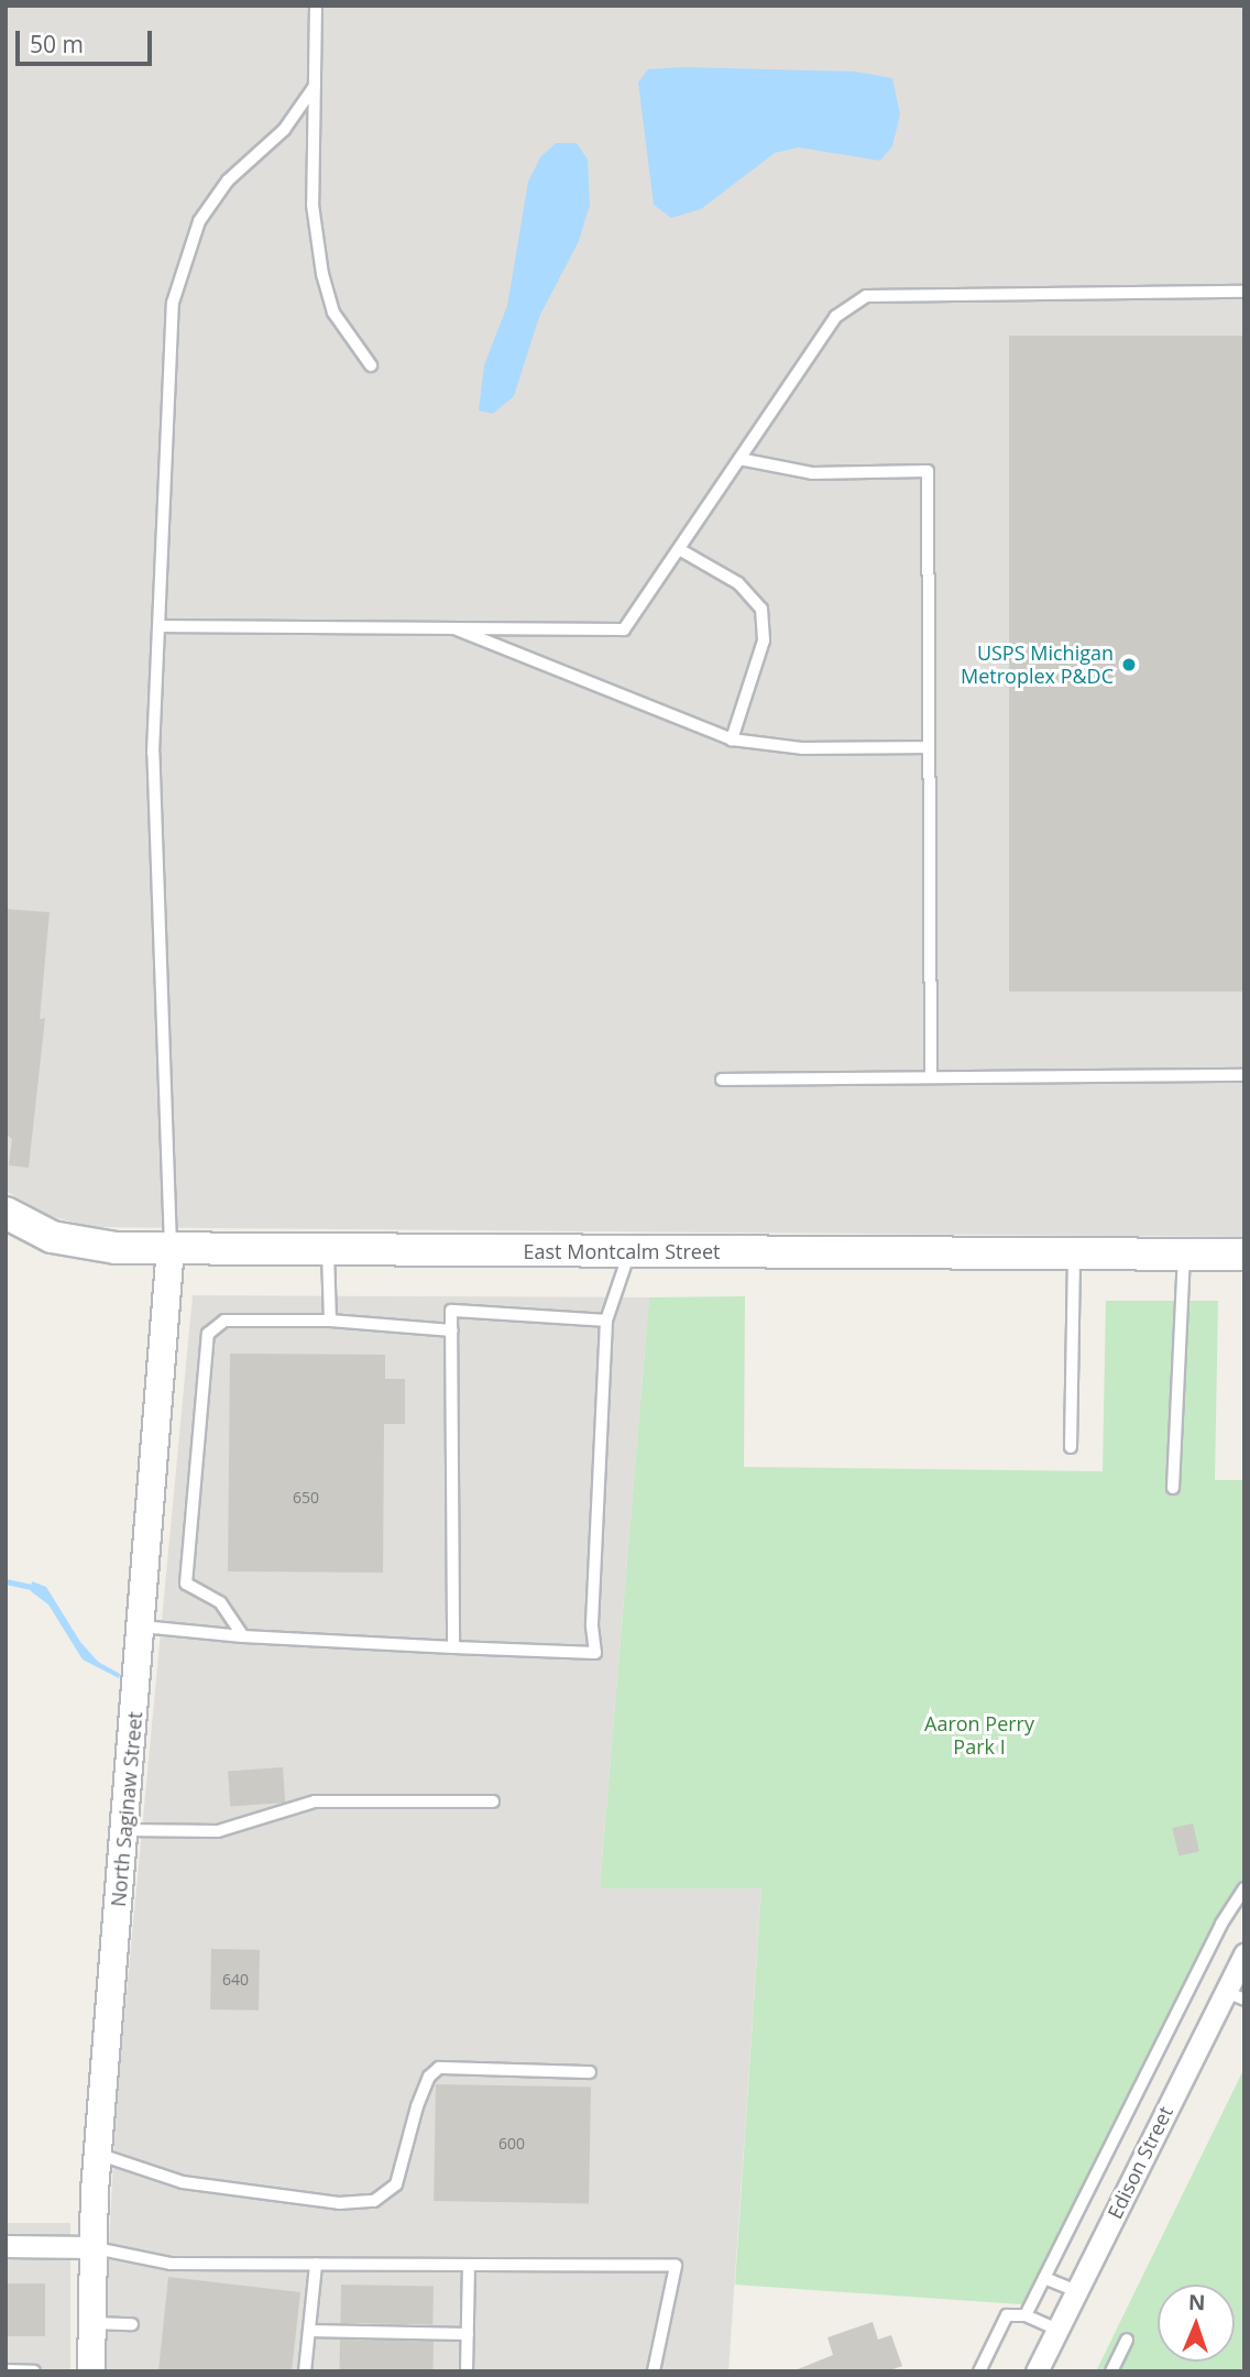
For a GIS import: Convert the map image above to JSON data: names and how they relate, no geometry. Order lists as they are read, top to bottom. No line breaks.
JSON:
{"streets":{"main road":["East Montcalm Street"],"street":["North Saginaw Street","Edison Street"]},"crossings":[["East Montcalm Street","North Saginaw Street"]],"parks":["Aaron Perry Park I"],"places":["USPS Michigan Metroplex P&DC"],"house_numbers":["650","640","600"],"scale_bar":"50 m","north":"top"}
